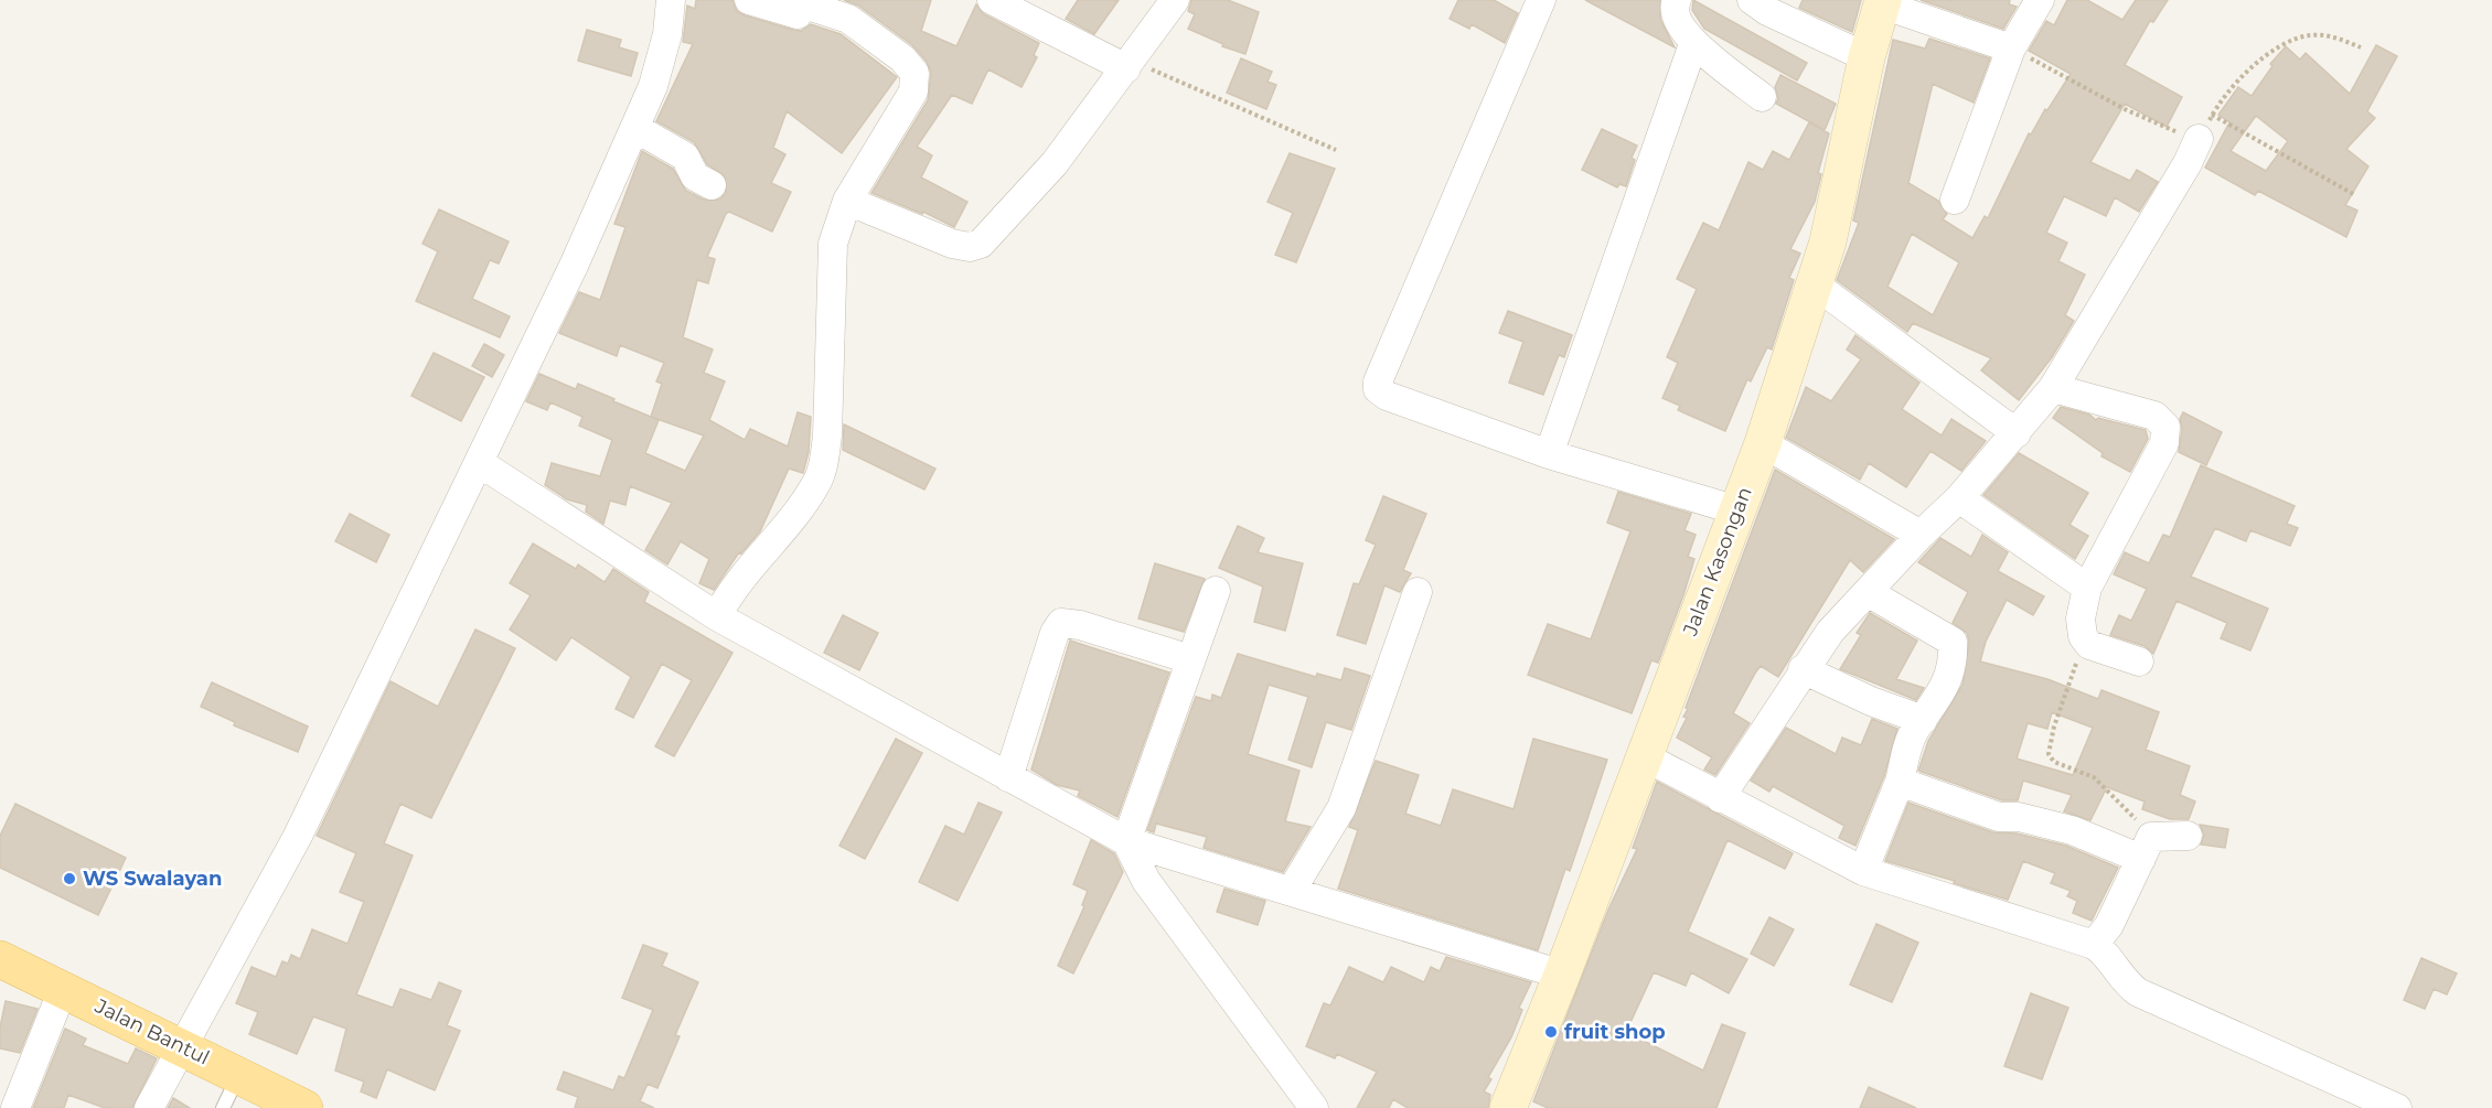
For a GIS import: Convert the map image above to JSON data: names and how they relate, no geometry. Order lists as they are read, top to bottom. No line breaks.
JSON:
{"streets":{"main road":["Jalan Kasongan","Jalan Bantul"]},"places":["WS Swalayan","fruit shop"]}
